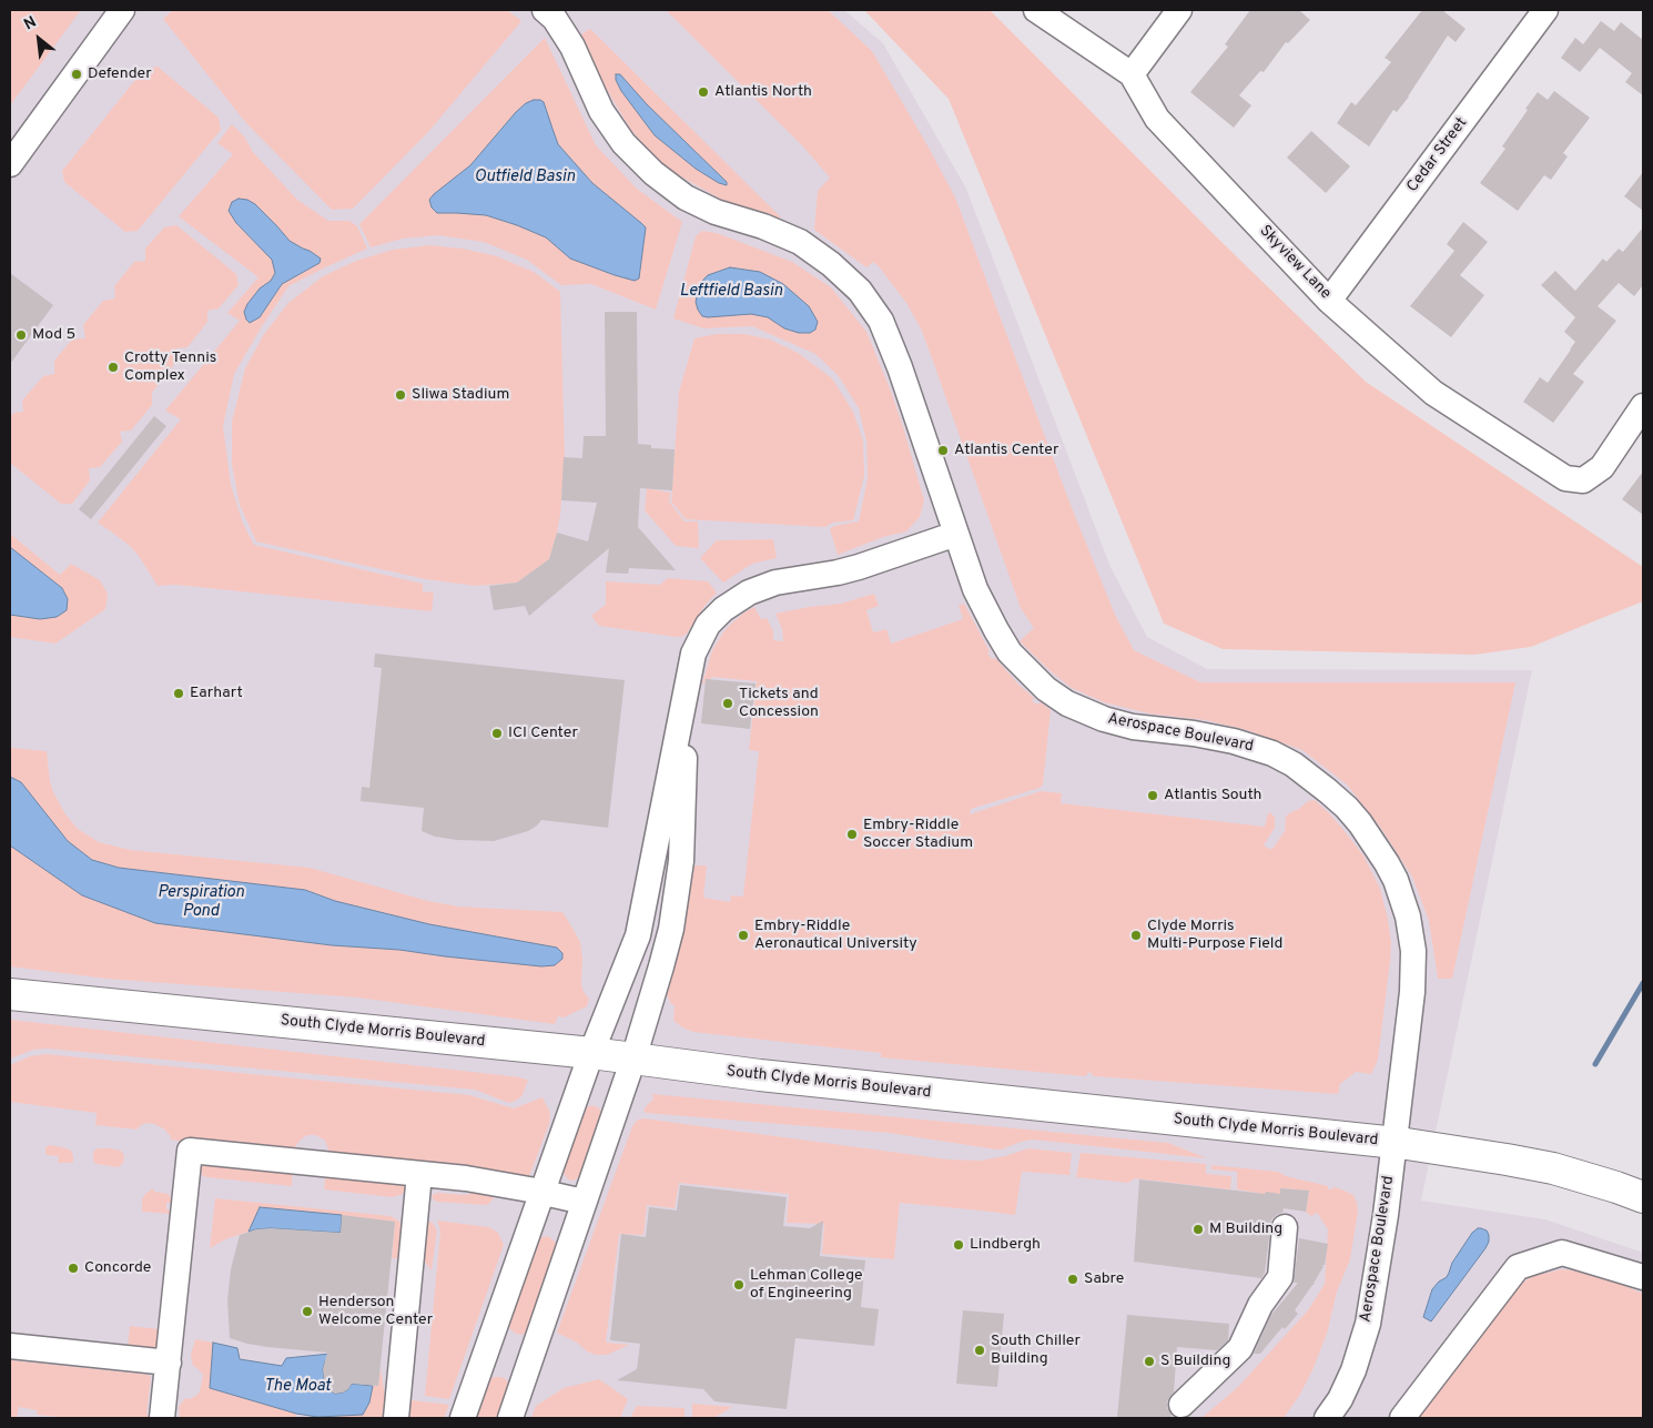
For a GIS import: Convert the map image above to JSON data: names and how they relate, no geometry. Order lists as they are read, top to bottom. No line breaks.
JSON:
{"streets":{"main road":["South Clyde Morris Boulevard"],"street":["Cedar Street","Skyview Lane","Aerospace Boulevard"]},"crossings":[["Cedar Street","Skyview Lane"],["Aerospace Boulevard","South Clyde Morris Boulevard"]],"water":["Outfield Basin","Leftfield Basin","Perspiration Pond","The Moat"],"places":["Defender","Atlantis North","Mod 5","Crotty Tennis Complex","Sliwa Stadium","Atlantis Center","Earhart","Tickets and Concession","ICI Center","Atlantis South","Embry-Riddle Soccer Stadium","Embry-Riddle Aeronautical University","Clyde Morris Multi-Purpose Field","M Building","Lindbergh","Concorde","Sabre","Lehman College of Engineering","Henderson Welcome Center","South Chiller Building","S Building"],"north":"top left"}
